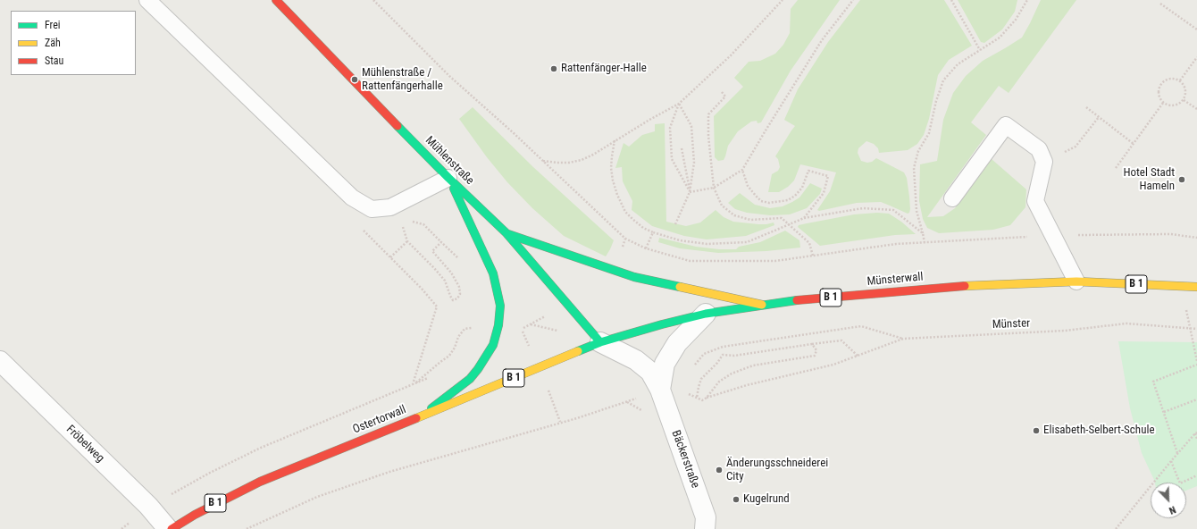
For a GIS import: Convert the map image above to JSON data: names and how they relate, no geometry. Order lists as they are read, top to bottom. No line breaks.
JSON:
{"streets":{"main road":["Mühlenstraße","Münsterwall","B 1","Ostertorwall"],"street":["Fröbelweg","Bäckerstraße"],"path":["Münster"]},"crossings":[["Mühlenstraße","Münsterwall"],["Mühlenstraße","B 1"],["Mühlenstraße","Ostertorwall"],["Mühlenstraße","Bäckerstraße"],["Münsterwall","Ostertorwall"],["Münsterwall","Bäckerstraße"],["B 1","Ostertorwall"],["Ostertorwall","Bäckerstraße"]],"places":["Rattenfänger-Halle","Mühlenstraße / Rattenfängerhalle","Hotel Stadt Hameln","Elisabeth-Selbert-Schule","Änderungsschneiderei City","Kugelrund"],"legend":["Frei","Zäh","Stau"],"north":"bottom right"}
